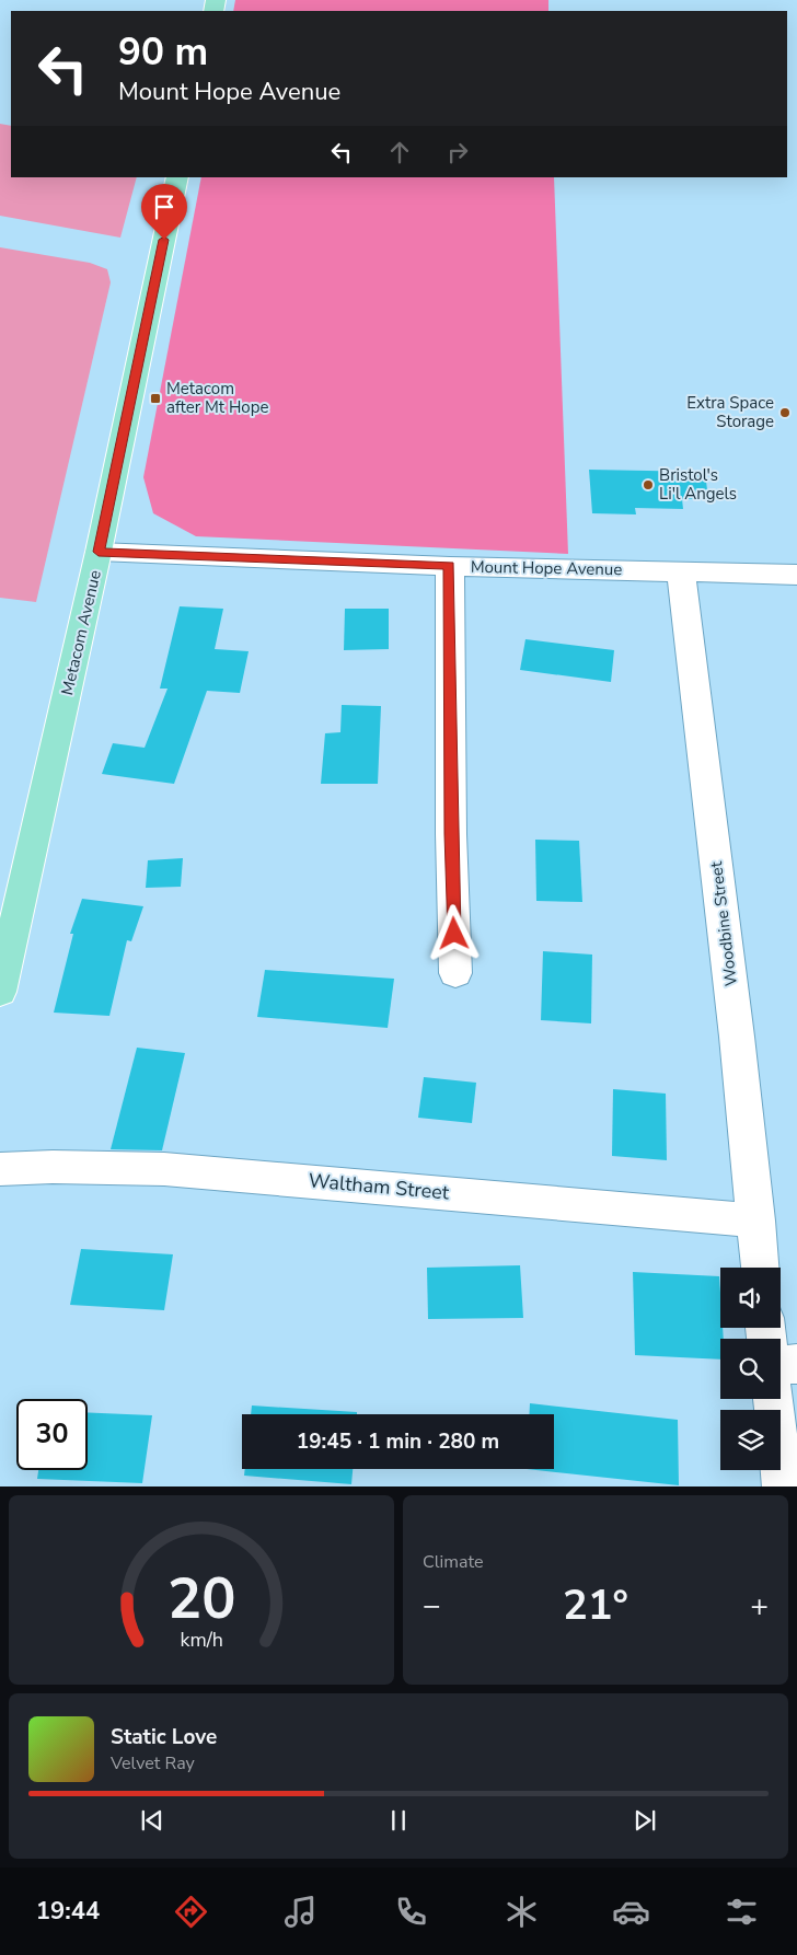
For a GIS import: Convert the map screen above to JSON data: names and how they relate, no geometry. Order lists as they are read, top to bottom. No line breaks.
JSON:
{"streets":{"main road":["Metacom Avenue"],"street":["Mount Hope Avenue","Woodbine Street","Waltham Street"]},"crossings":[["Mount Hope Avenue","Metacom Avenue"],["Mount Hope Avenue","Woodbine Street"],["Woodbine Street","Waltham Street"]],"places":{"transit":["Metacom after Mt Hope"],"other":["Extra Space Storage","Bristol's Li'l Angels"]},"page":{"turn":["90 m","Mount Hope Avenue"],"limit":"30","trip":"19:45 · 1 min · 280 m","tile":"Climate","heat":["−","21°","+"],"song":["Static Love","Velvet Ray"],"tabs":"19:44","gauge":["20","km/h"]}}
